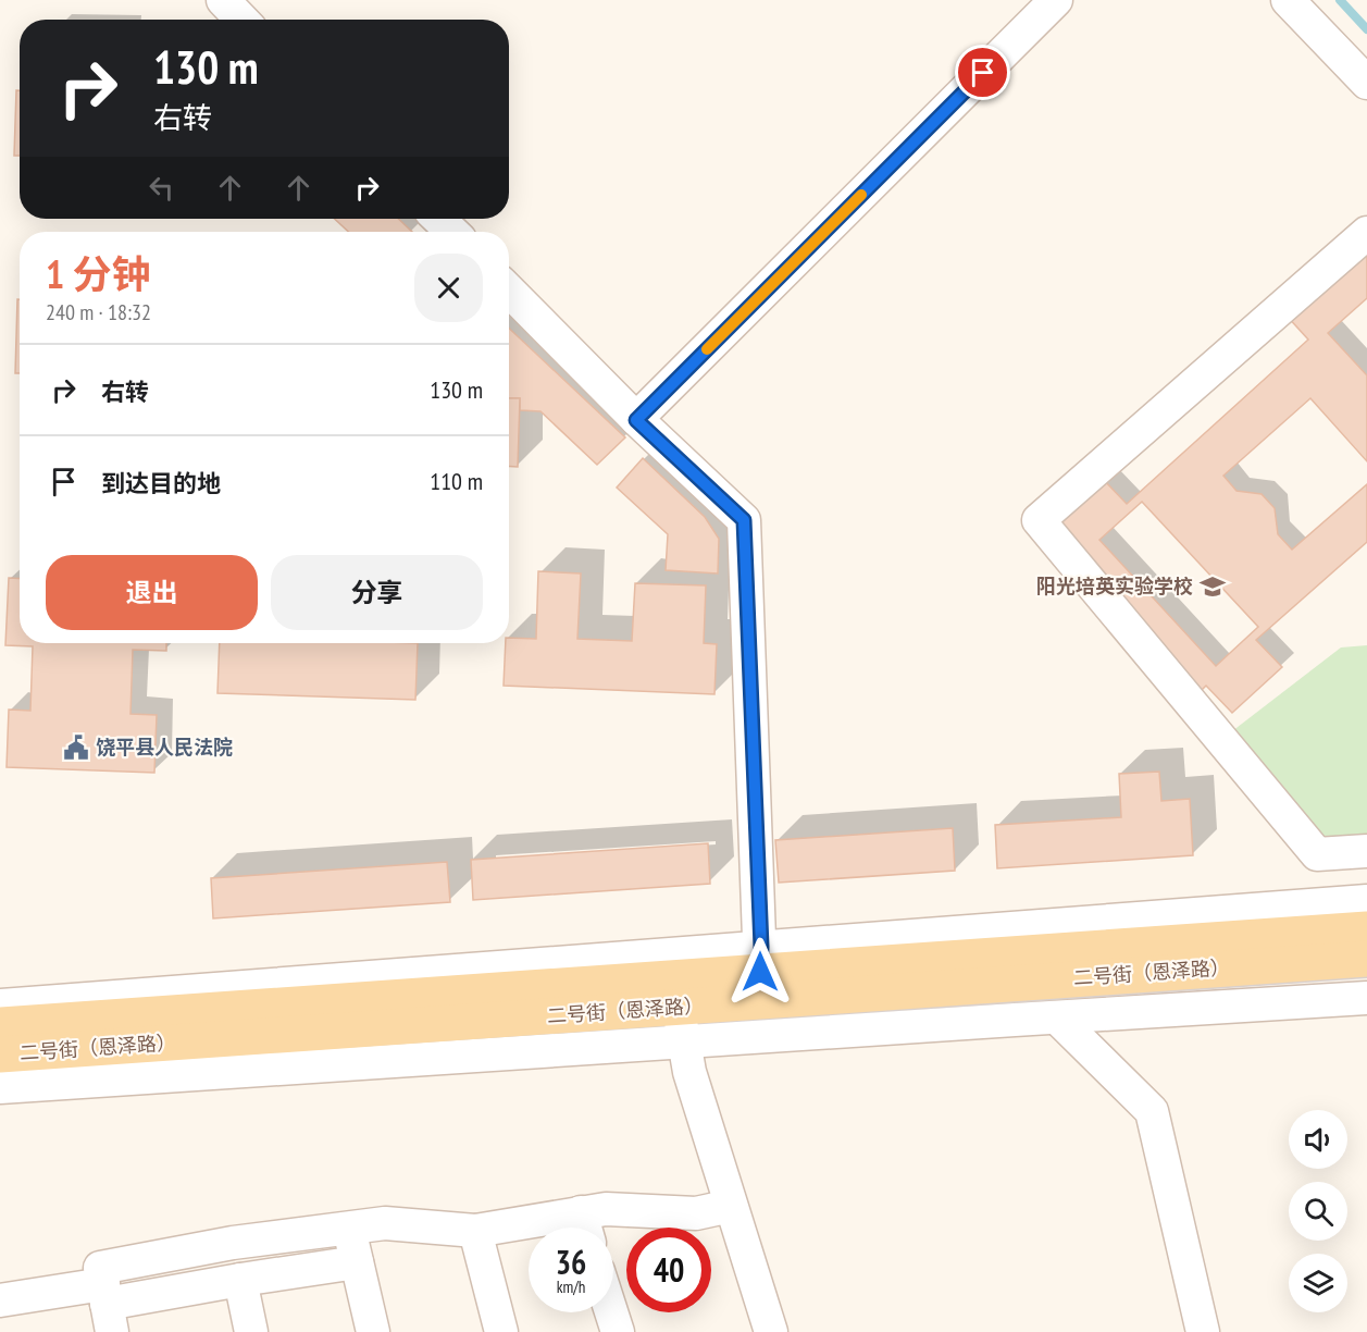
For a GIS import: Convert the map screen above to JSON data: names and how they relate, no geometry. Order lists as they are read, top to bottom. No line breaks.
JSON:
{"streets":{"main road":["二号街（恩泽路）"]},"places":{"school or university":["阳光培英实验学校"],"public building":["饶平县人民法院"]},"page":{"turn":["130 m","右转"],"heading":["1 分钟","240 m · 18:32"],"list":[{"name":"右转","value":"130 m"},{"name":"到达目的地","value":"110 m"}],"buttons":["退出","分享"],"speed":"36 km/h","limit":"40"}}
